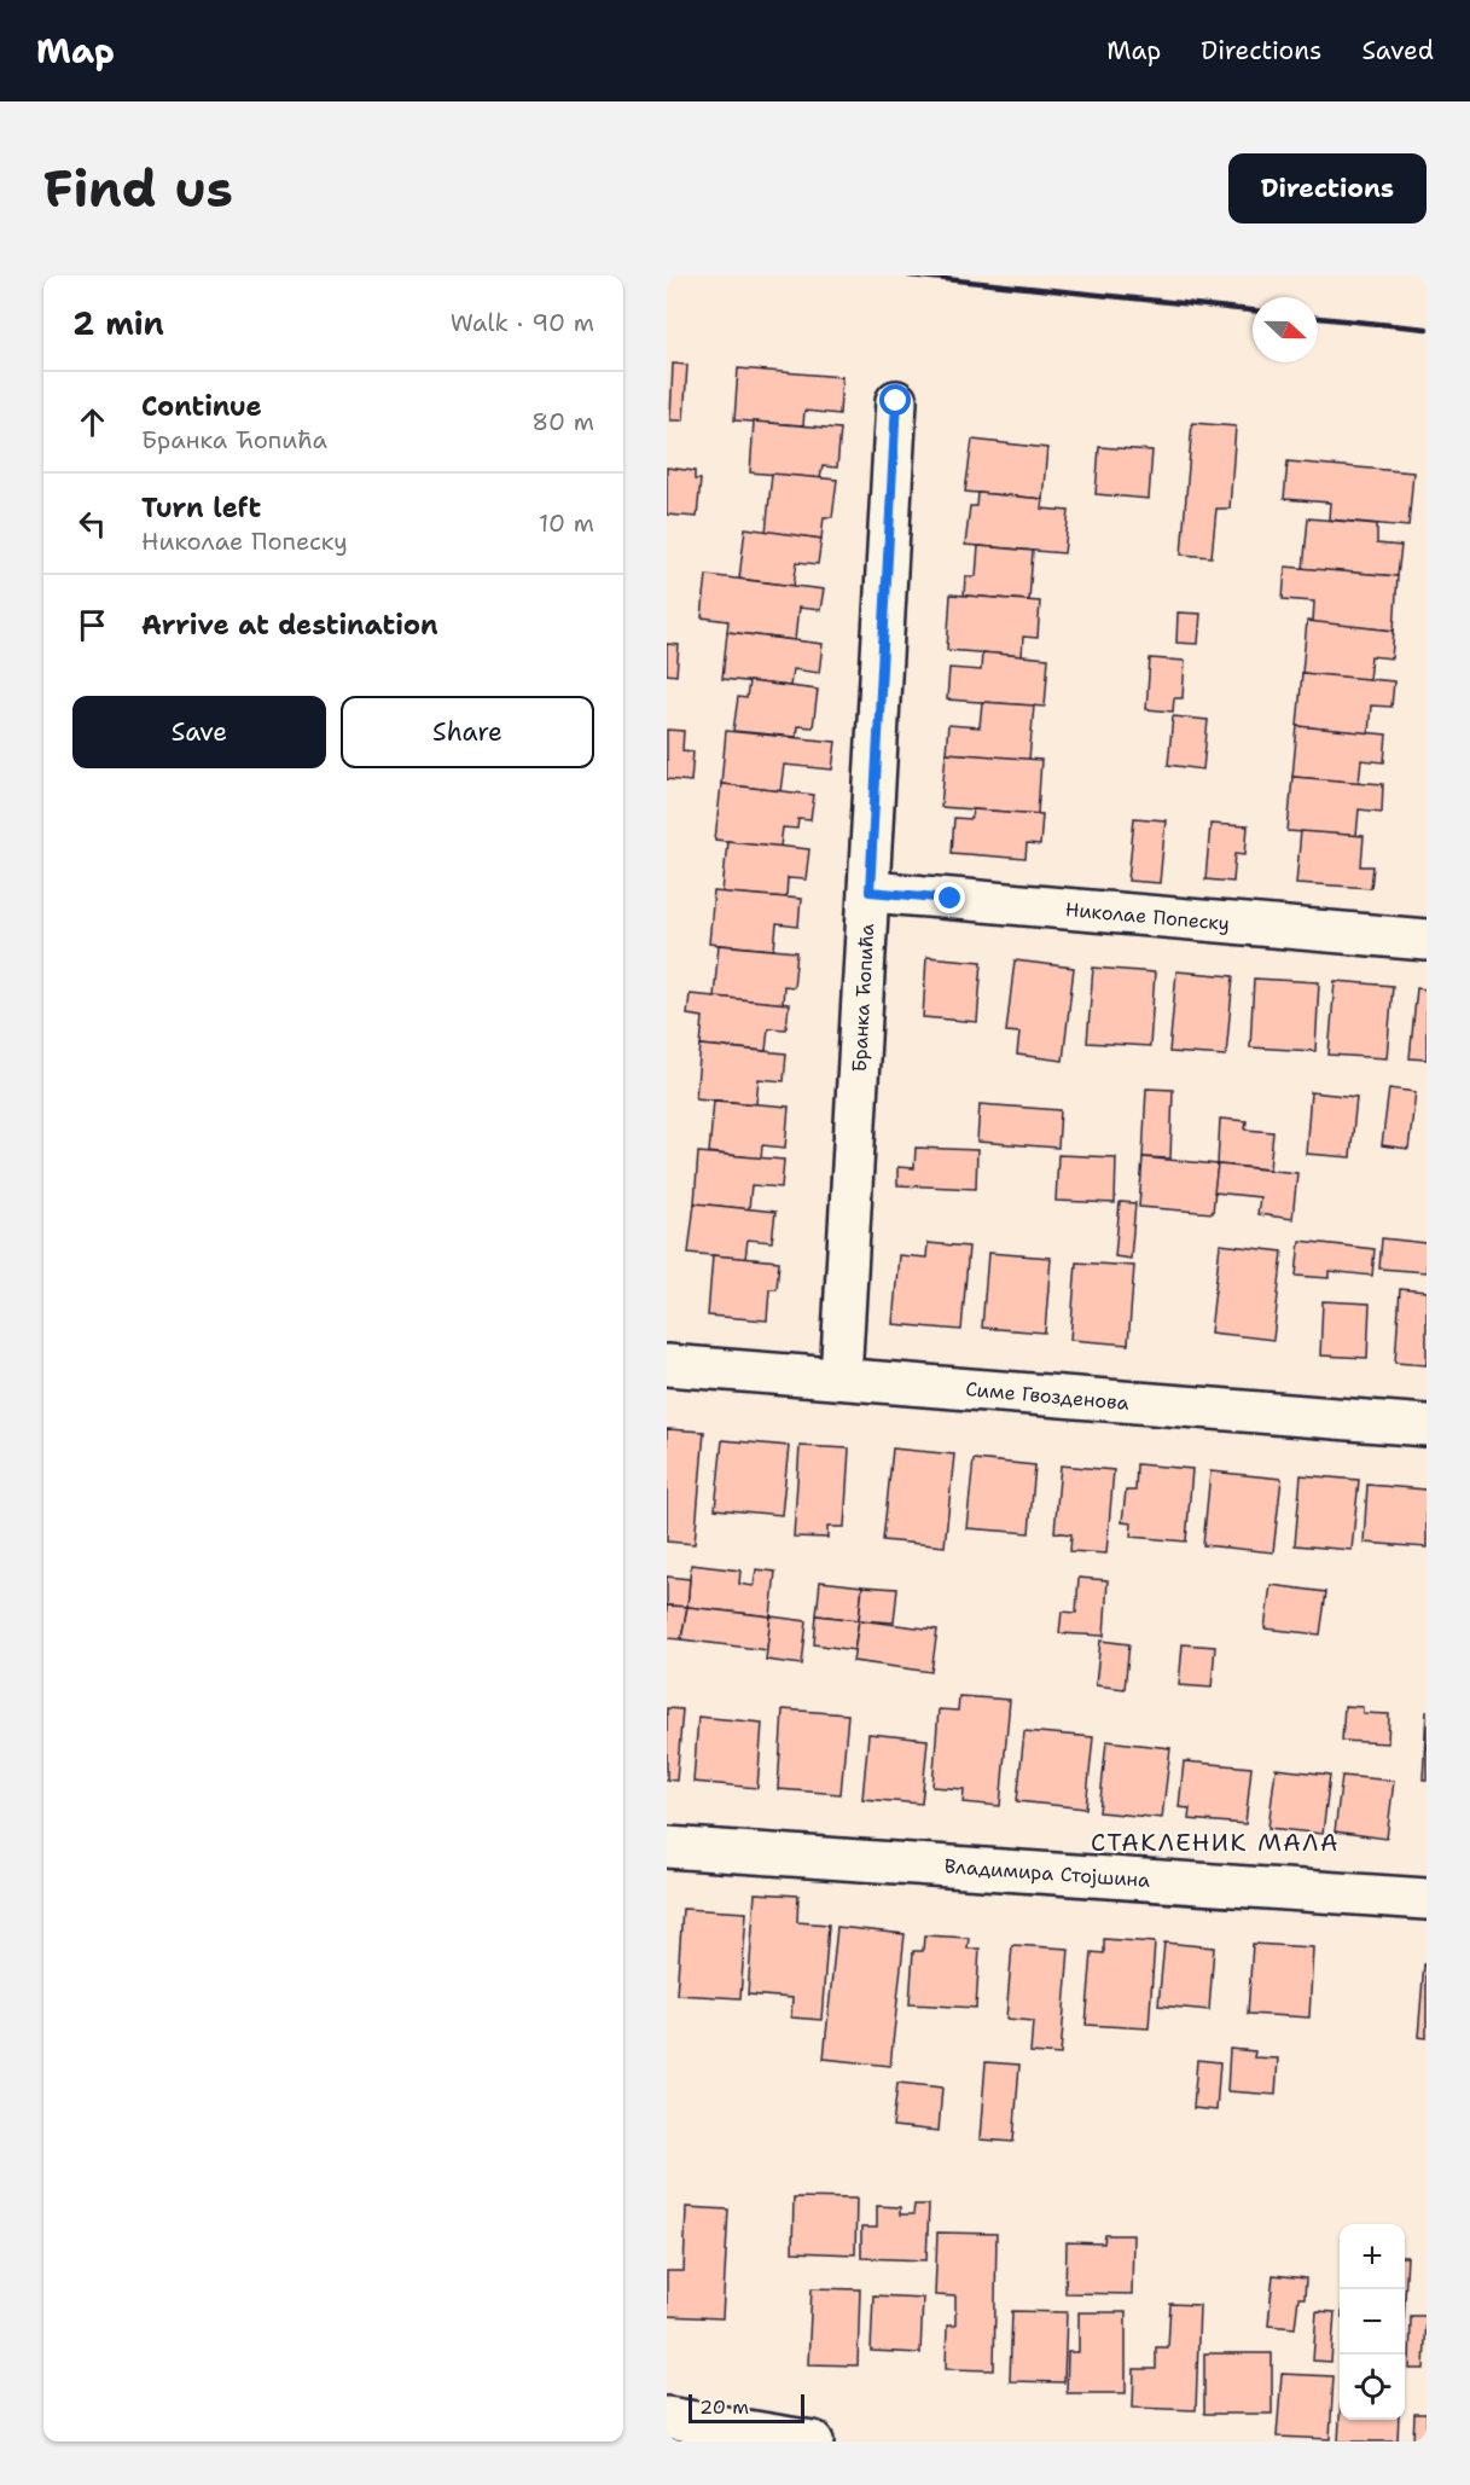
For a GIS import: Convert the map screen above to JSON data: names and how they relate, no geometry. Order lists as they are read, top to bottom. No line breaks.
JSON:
{"streets":{"street":["Николае Попеску","Бранка Ћопића","Симе Гвозденова","Владимира Стојшина"]},"crossings":[["Николае Попеску","Бранка Ћопића"],["Бранка Ћопића","Симе Гвозденова"]],"districts":["СТАКЛЕНИК МАЛА"],"scale_bar":"20 m","north":"right","page":{"header":"Map","nav":["Map","Directions","Saved"],"buttons":["Directions",["Save","Share"]],"title":"Find us","heading":["2 min","Walk · 90 m"],"list":[["Continue","Бранка Ћопића","80 m"],["Turn left","Николае Попеску","10 m"],"Arrive at destination"],"map_buttons":["+","−"],"scale":"20 m"}}
